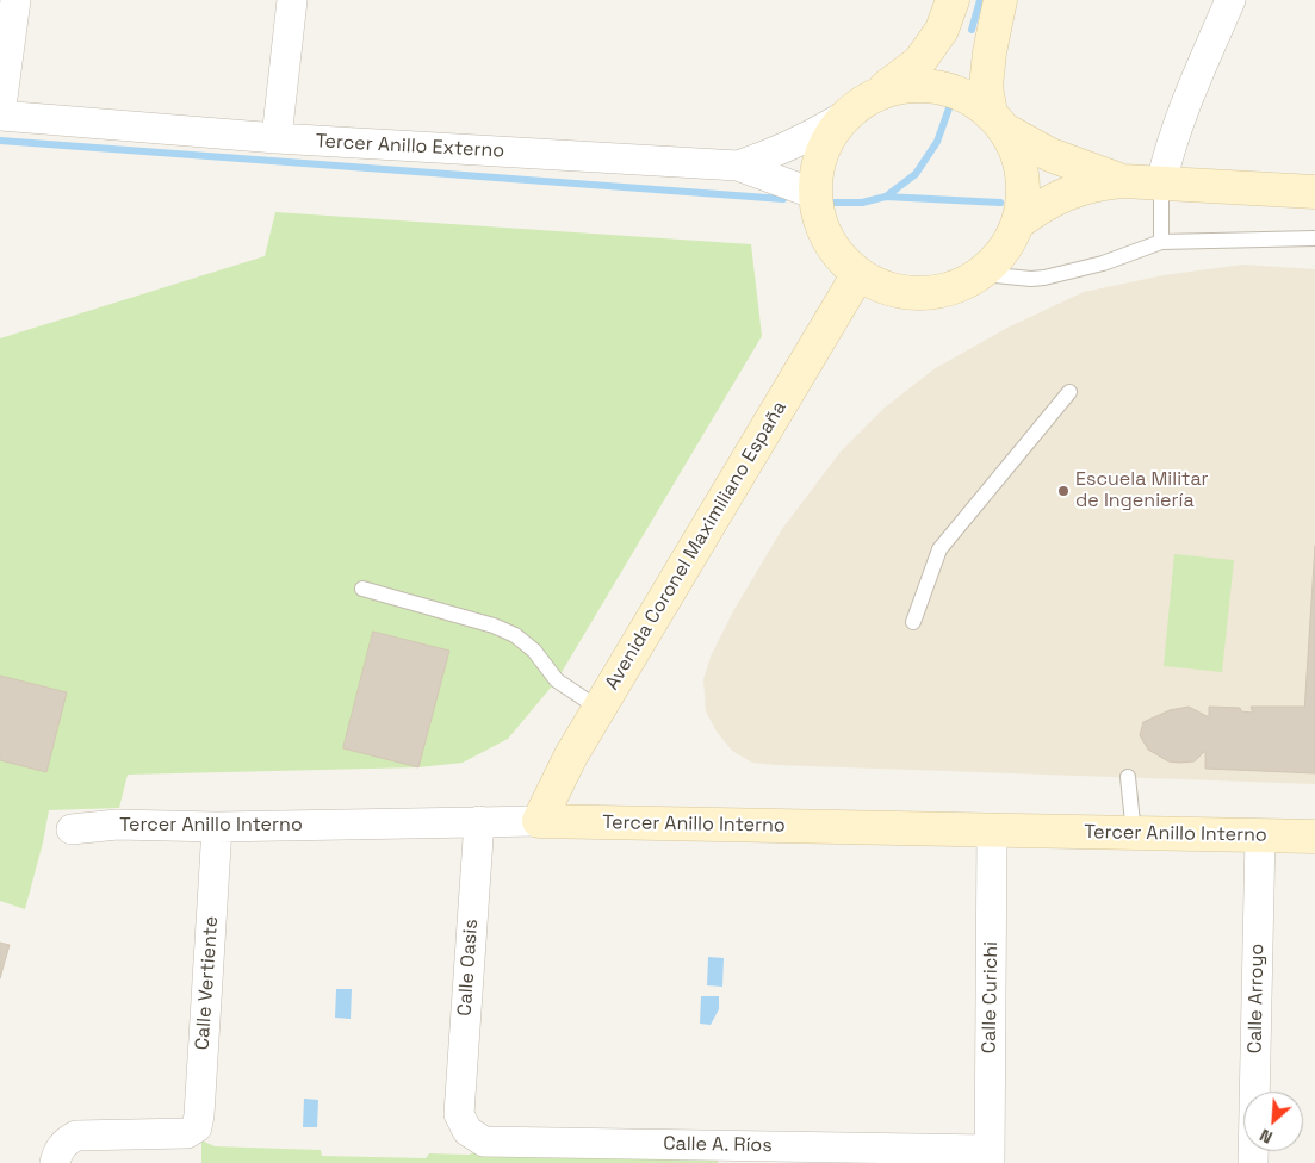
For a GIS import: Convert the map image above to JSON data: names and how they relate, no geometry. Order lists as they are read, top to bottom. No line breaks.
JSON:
{"streets":{"street":["Tercer Anillo Externo","Avenida Coronel Maximiliano España","Tercer Anillo Interno","Calle Oasis","Calle Vertiente","Calle Curichi","Calle Arroyo","Calle A. Ríos"]},"crossings":[["Tercer Anillo Externo","Avenida Coronel Maximiliano España"],["Avenida Coronel Maximiliano España","Tercer Anillo Interno"],["Tercer Anillo Interno","Calle Oasis"],["Tercer Anillo Interno","Calle Vertiente"],["Tercer Anillo Interno","Calle Curichi"],["Tercer Anillo Interno","Calle Arroyo"],["Calle Oasis","Calle A. Ríos"],["Calle Curichi","Calle A. Ríos"]],"places":["Escuela Militar de Ingeniería"],"north":"bottom left"}
